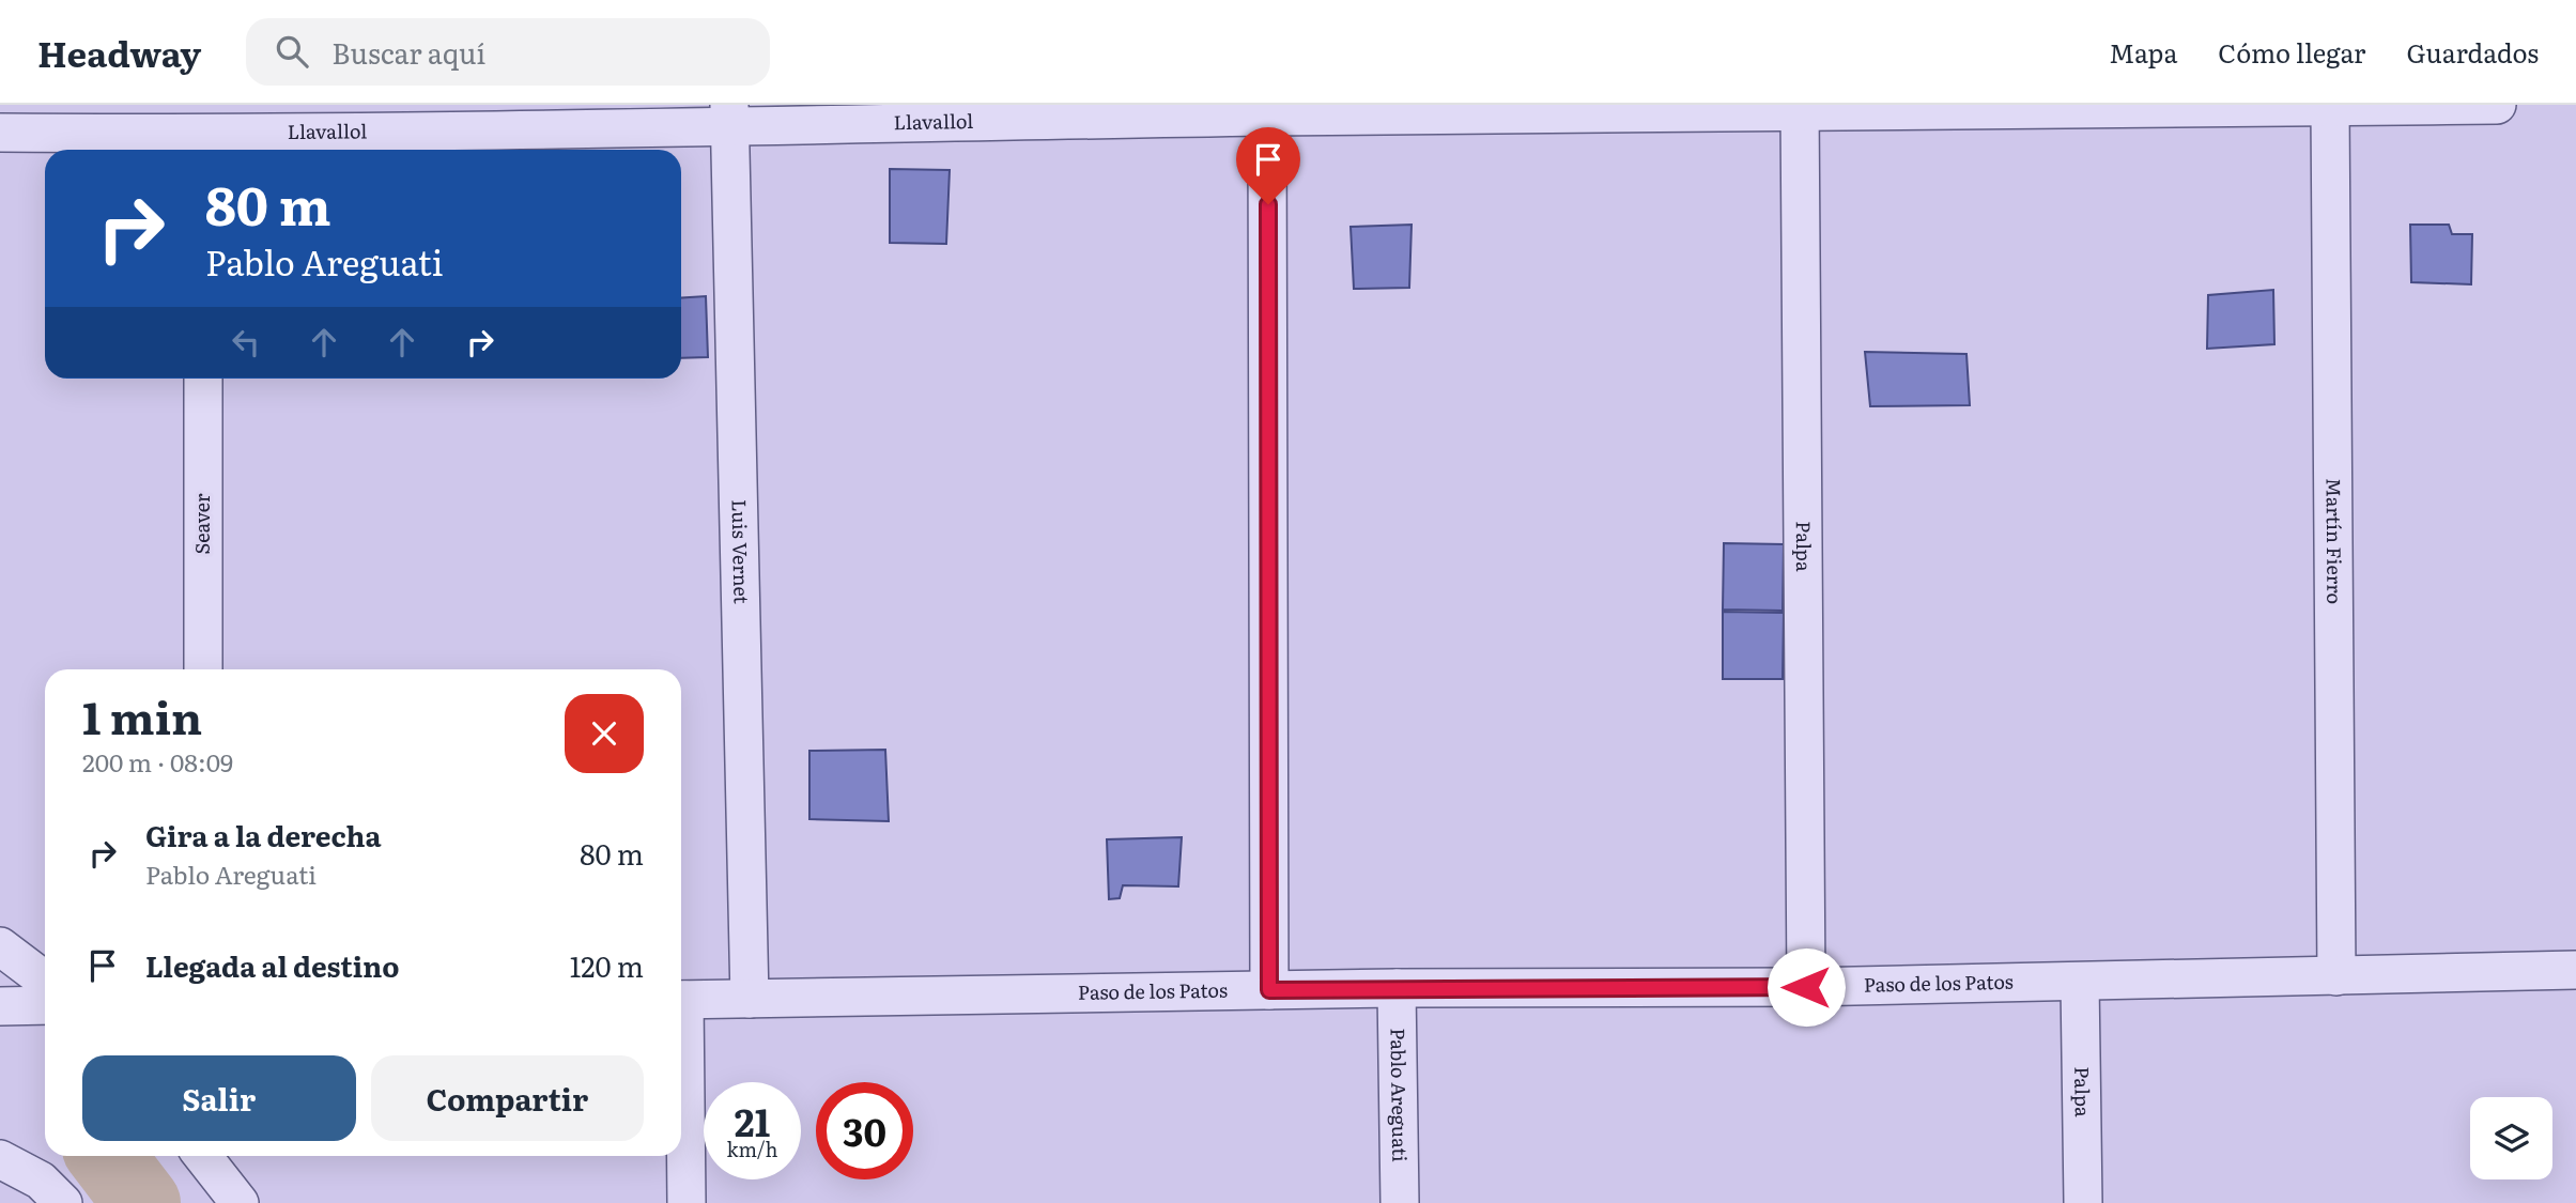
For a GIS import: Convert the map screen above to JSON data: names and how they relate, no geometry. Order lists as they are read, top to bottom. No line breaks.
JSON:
{"streets":{"street":["Llavallol","Seaver","Martín Fierro","Palpa","Luis Vernet","Paso de los Patos","Pablo Areguati"]},"crossings":[["Llavallol","Martín Fierro"],["Llavallol","Palpa"],["Llavallol","Luis Vernet"],["Martín Fierro","Paso de los Patos"],["Palpa","Paso de los Patos"],["Luis Vernet","Paso de los Patos"],["Paso de los Patos","Pablo Areguati"]],"page":{"header":"Headway","search":"Buscar aquí","nav":["Mapa","Cómo llegar","Guardados"],"turn":["80 m","Pablo Areguati"],"heading":["1 min","200 m · 08:09"],"list":[{"name":"Gira a la derecha","note":"Pablo Areguati","value":"80 m"},{"name":"Llegada al destino","value":"120 m"}],"buttons":["Salir","Compartir"],"speed":"21 km/h","limit":"30"}}
